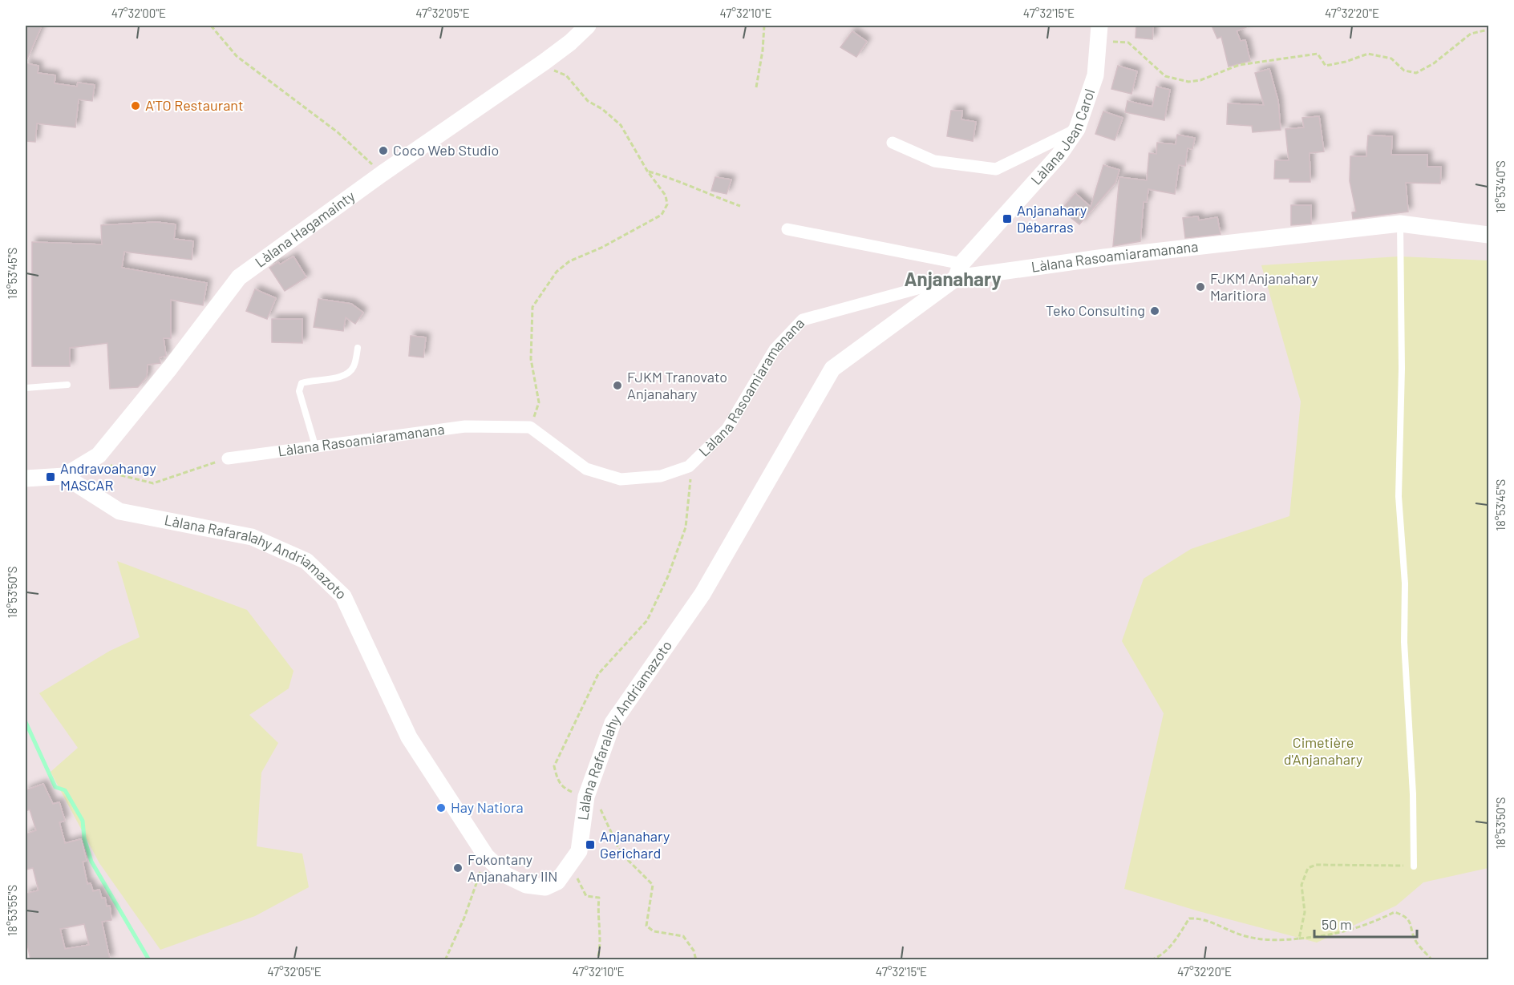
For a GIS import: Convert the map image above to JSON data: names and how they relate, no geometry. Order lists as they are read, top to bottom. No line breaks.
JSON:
{"streets":{"main road":["Làlana Jean Carol","Làlana Hagamainty","Làlana Rasoamiaramanana","Làlana Rafaralahy Andriamazoto"]},"crossings":[["Làlana Jean Carol","Làlana Rasoamiaramanana"],["Làlana Jean Carol","Làlana Rafaralahy Andriamazoto"],["Làlana Hagamainty","Làlana Rafaralahy Andriamazoto"],["Làlana Rasoamiaramanana","Làlana Rafaralahy Andriamazoto"]],"districts":["Anjanahary"],"parks":["Cimetière d'Anjanahary"],"places":{"other":["A'TO Restaurant","Coco Web Studio","FJKM Anjanahary Maritiora","Teko Consulting","FJKM Tranovato Anjanahary","Hay Natiora","Fokontany Anjanahary IIN"],"transit":["Anjanahary Débarras","Andravoahangy MASCAR","Anjanahary Gerichard"]},"scale_bar":"50 m","coordinates":["47°32'00\"E","47°32'05\"E","47°32'10\"E","47°32'15\"E","47°32'20\"E","18°53'40\"S","18°53'45\"S","18°53'50\"S","18°53'55\"S"]}
